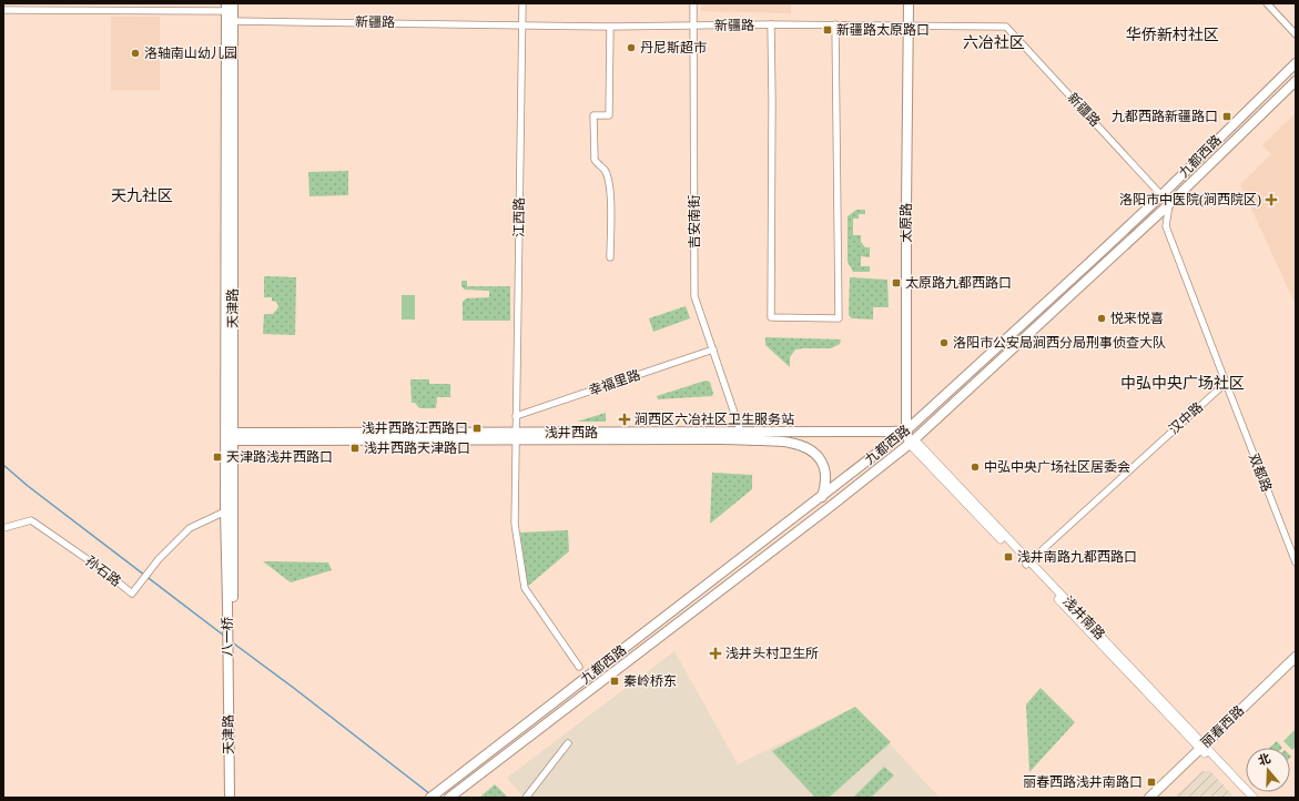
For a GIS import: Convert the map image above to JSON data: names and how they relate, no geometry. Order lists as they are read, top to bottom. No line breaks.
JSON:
{"streets":{"main road":["九都西路","太原路","天津路","浅井西路","八一桥","丽春西路"],"street":["新疆路","江西路","吉安南街","幸福里路","汉中路","双都路","孙石路","浅井南路"]},"crossings":[["新疆路","九都西路"],["新疆路","江西路"],["新疆路","吉安南街"],["新疆路","太原路"],["新疆路","天津路"],["九都西路","太原路"],["九都西路","浅井西路"],["九都西路","浅井南路"],["江西路","幸福里路"],["江西路","浅井西路"],["吉安南街","幸福里路"],["吉安南街","浅井西路"],["太原路","浅井西路"],["太原路","浅井南路"],["天津路","浅井西路"],["天津路","孙石路"],["天津路","八一桥"],["汉中路","双都路"],["汉中路","浅井南路"],["浅井南路","丽春西路"]],"districts":["华侨新村社区","六冶社区","天九社区","中弘中央广场社区"],"places":{"transit":["新疆路太原路口","九都西路新疆路口","太原路九都西路口","浅井西路江西路口","浅井西路天津路口","天津路浅井西路口","浅井南路九都西路口","秦岭桥东","丽春西路浅井南路口"],"other":["丹尼斯超市","洛轴南山幼儿园","悦来悦喜","洛阳市公安局涧西分局刑事侦查大队","中弘中央广场社区居委会"],"health":["洛阳市中医院(涧西院区)","涧西区六冶社区卫生服务站","浅井头村卫生所"]},"north":"top"}
